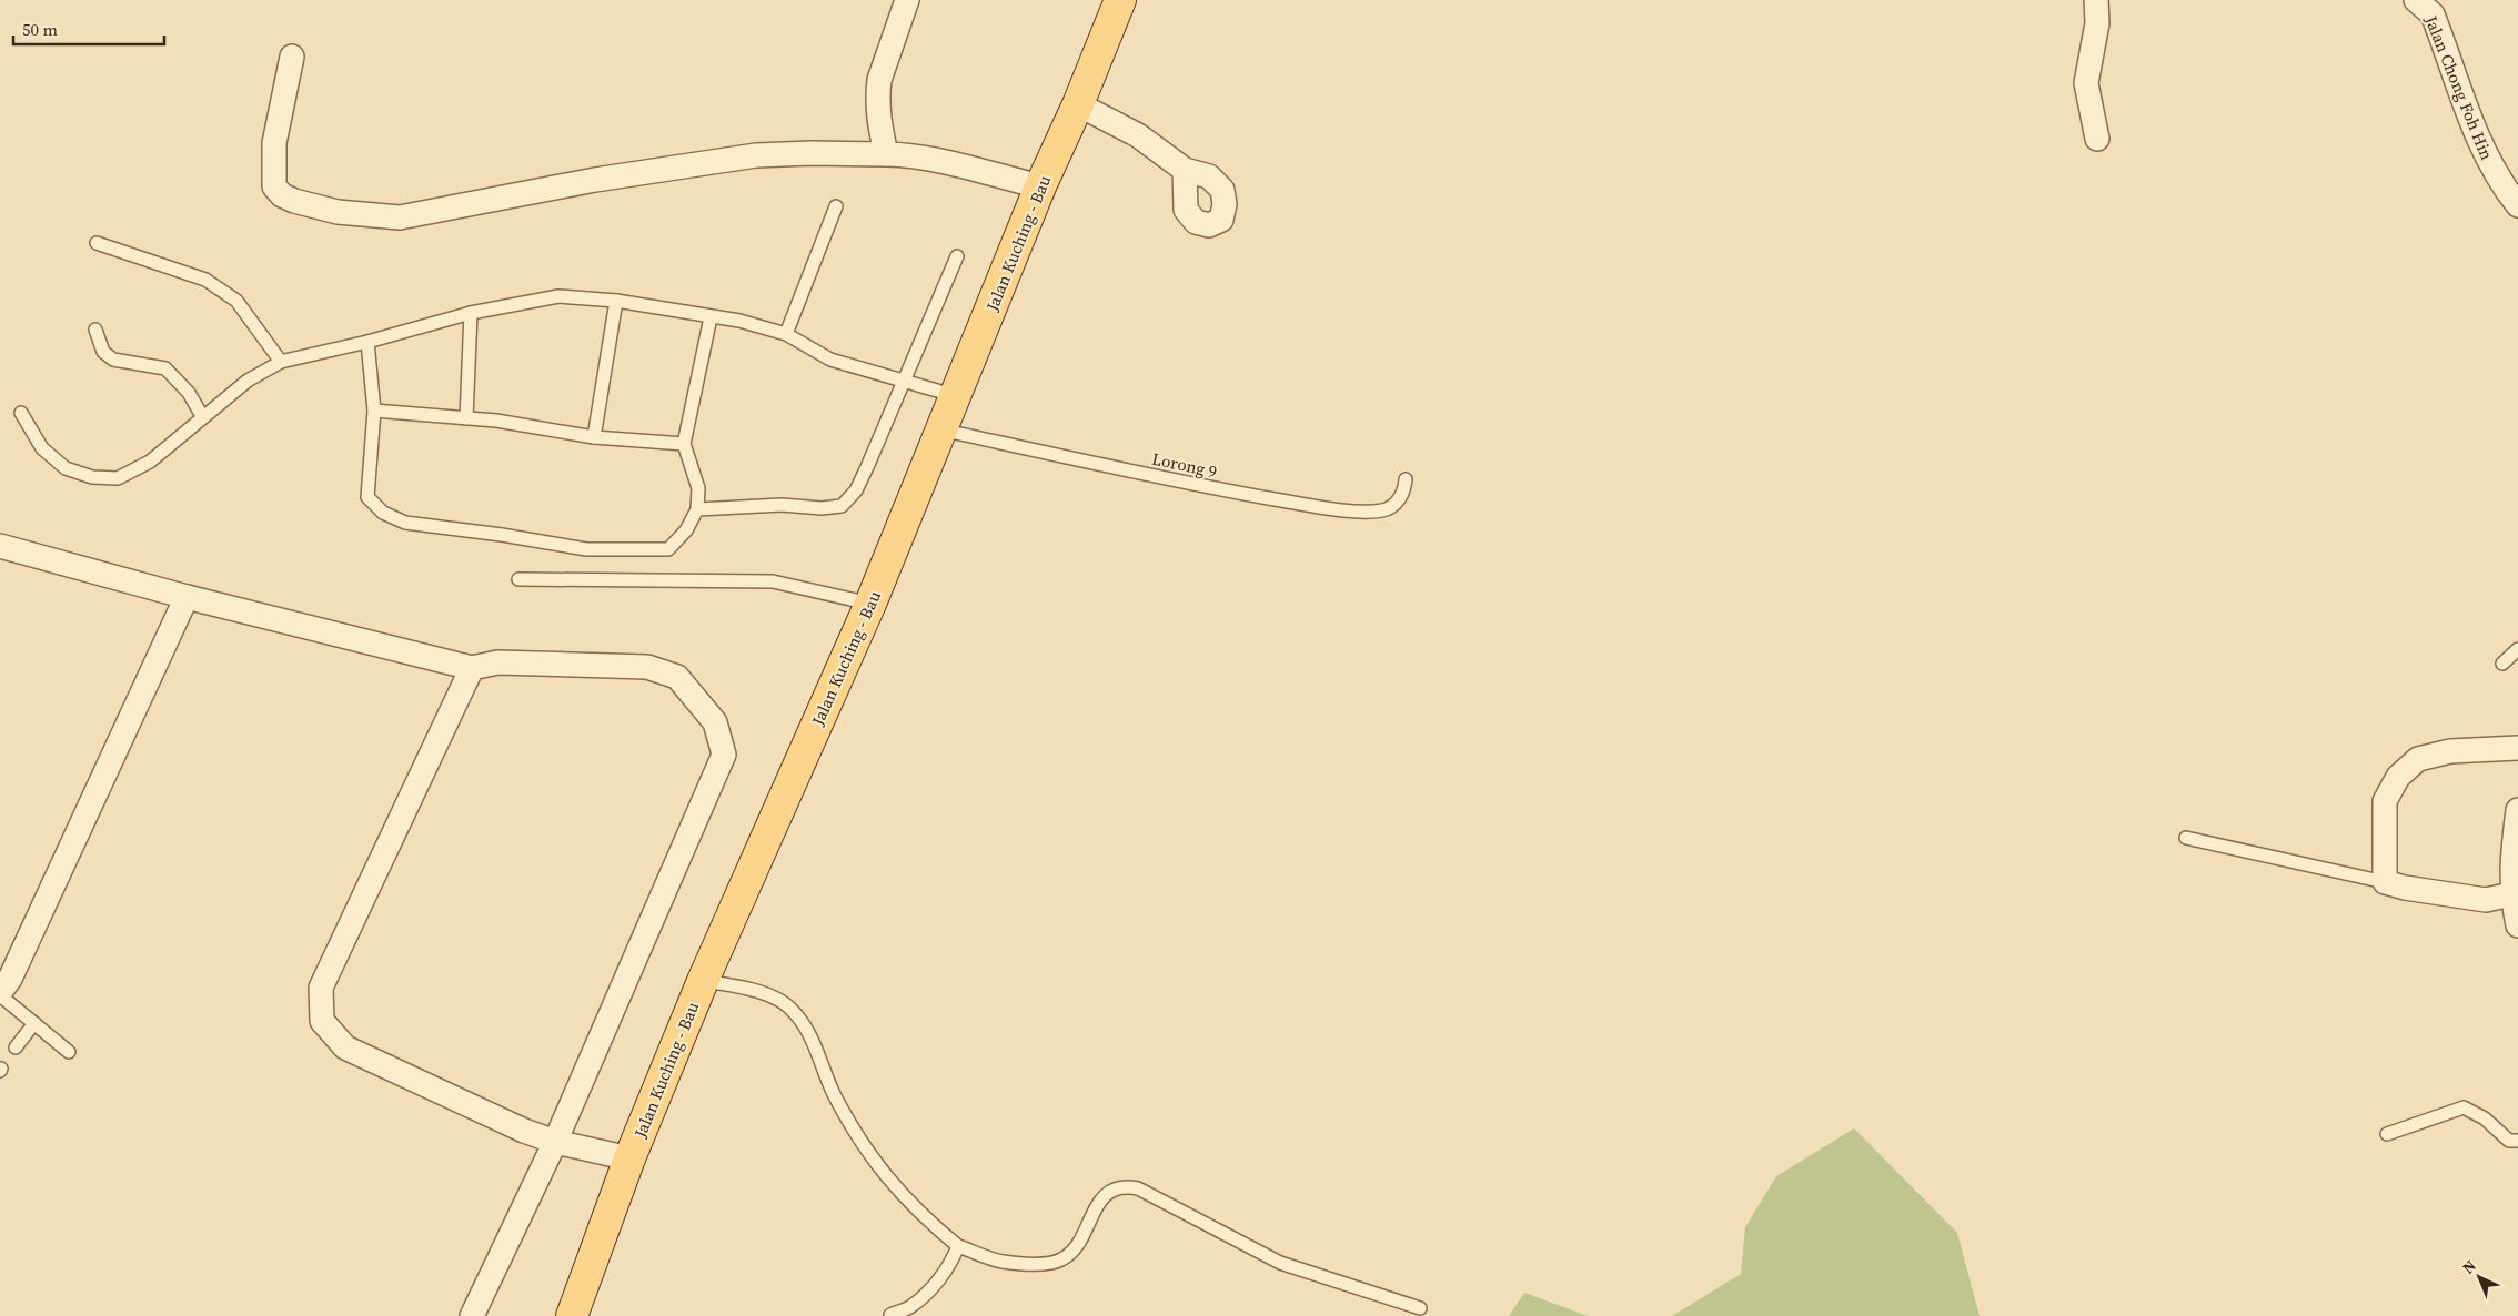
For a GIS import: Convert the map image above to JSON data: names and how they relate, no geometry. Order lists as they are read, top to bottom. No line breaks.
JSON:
{"streets":{"main road":["Jalan Kuching - Bau"],"street":["Jalan Chong Foh Hin"],"lane":["Lorong 9"]},"crossings":[["Jalan Kuching - Bau","Lorong 9"]],"scale_bar":"50 m","north":"top left"}
